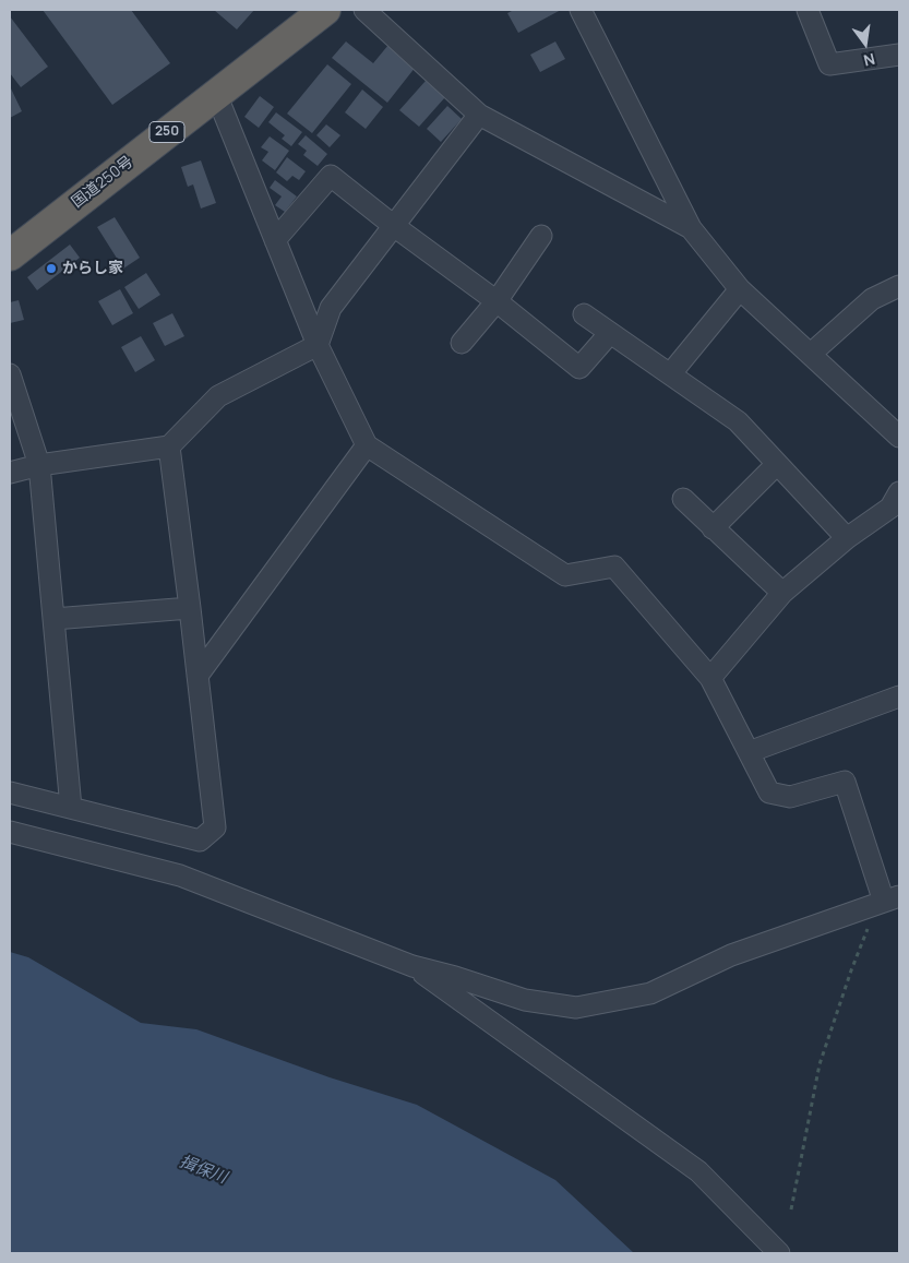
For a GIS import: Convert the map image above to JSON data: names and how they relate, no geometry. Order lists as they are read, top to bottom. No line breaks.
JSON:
{"streets":{"highway":["250","国道250号"]},"water":["揖保川"],"places":["からし家"],"north":"bottom"}
